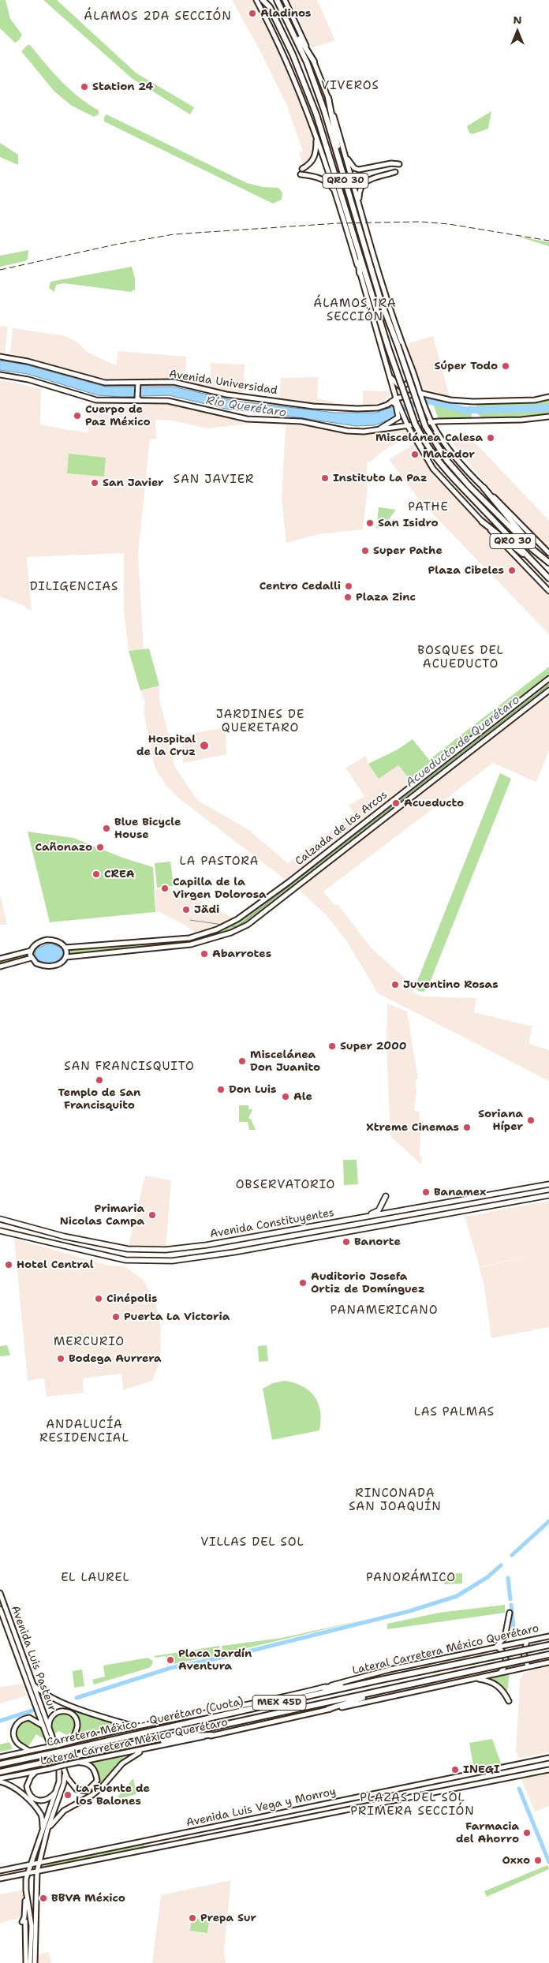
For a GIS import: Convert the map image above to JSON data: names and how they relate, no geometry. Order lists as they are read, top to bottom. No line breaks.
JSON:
{"streets":{"highway":["QRO 30","MEX 45D","Carretera México - Querétaro (Cuota)"],"main road":["Avenida Universidad","Calzada de los Arcos","Avenida Constituyentes","Lateral Carretera México Querétaro","Avenida Luis Pasteur","Avenida Luis Vega y Monroy"]},"crossings":[["Lateral Carretera México Querétaro","Avenida Luis Pasteur"]],"districts":["ÁLAMOS 2DA SECCIÓN","VIVEROS","ÁLAMOS 1RA SECCIÓN","SAN JAVIER","PATHE","DILIGENCIAS","BOSQUES DEL ACUEDUCTO","JARDINES DE QUERETARO","LA PASTORA","SAN FRANCISQUITO","OBSERVATORIO","PANAMERICANO","MERCURIO","LAS PALMAS","ANDALUCÍA RESIDENCIAL","RINCONADA SAN JOAQUÍN","VILLAS DEL SOL","EL LAUREL","PANORÁMICO","PLAZAS DEL SOL PRIMERA SECCIÓN"],"water":["Río Querétaro","Acueducto de Querétaro"],"places":["Aladinos","Station 24","Súper Todo","Cuerpo de Paz México","Miscelánea Calesa","Matador","Instituto La Paz","San Javier","San Isidro","Super Pathe","Plaza Cibeles","Centro Cedalli","Plaza Zinc","Hospital de la Cruz","Acueducto","Blue Bicycle House","Cañonazo","CREA","Capilla de la Virgen Dolorosa","Jädi","Abarrotes","Juventino Rosas","Super 2000","Miscelánea Don Juanito","Templo de San Francisquito","Don Luis","Ale","Soriana Híper","Xtreme Cinemas","Banamex","Primaria Nicolas Campa","Banorte","Hotel Central","Auditorio Josefa Ortiz de Domínguez","Cinépolis","Puerta La Victoria","Bodega Aurrera","Placa Jardín Aventura","INEGI","La Fuente de los Balones","Farmacia del Ahorro","Oxxo","BBVA México","Prepa Sur"],"north":"top"}
